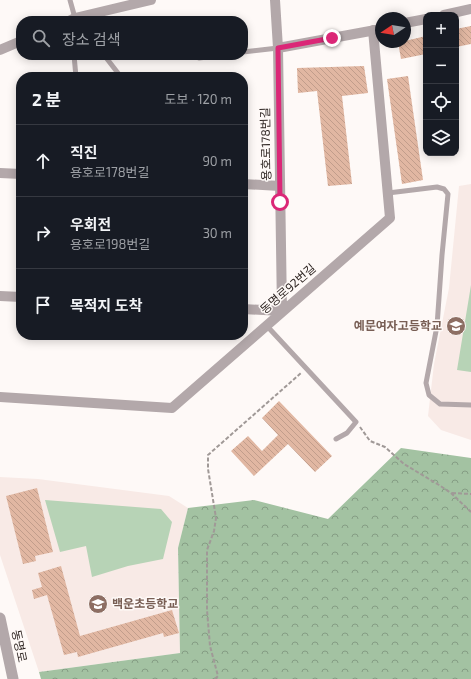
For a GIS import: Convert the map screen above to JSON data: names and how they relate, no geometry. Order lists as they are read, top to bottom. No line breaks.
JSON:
{"streets":{"street":["용호로178번길","동명로92번길","동명로"]},"crossings":[["용호로178번길","동명로92번길"]],"places":{"school or university":["예문여자고등학교","백운초등학교"]},"north":"left","page":{"map_buttons":["+","−"],"search":"장소 검색","heading":["2 분","도보 · 120 m"],"list":[["직진","용호로178번길","90 m"],["우회전","용호로198번길","30 m"],"목적지 도착"]}}
